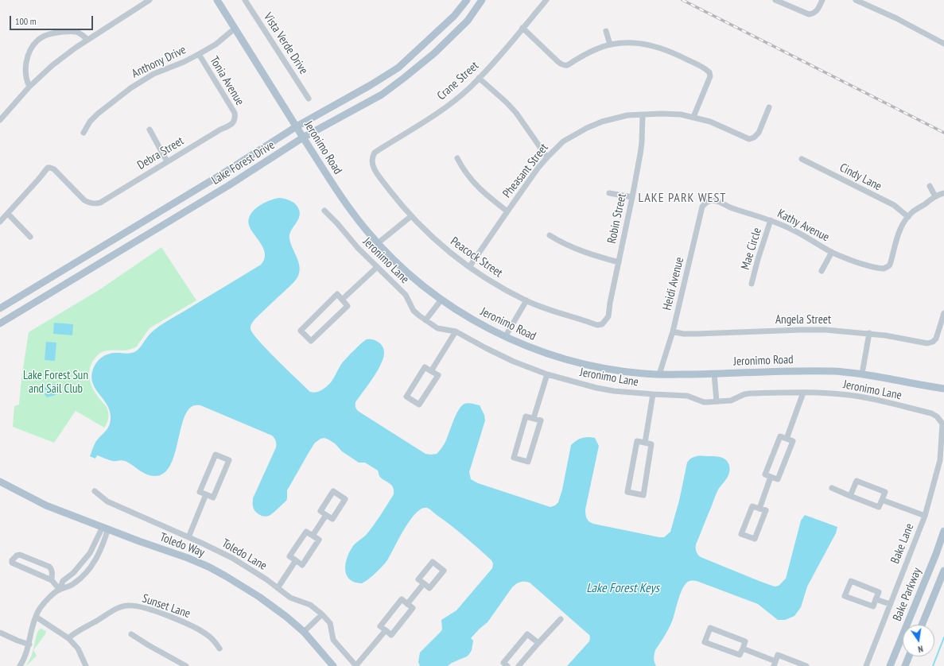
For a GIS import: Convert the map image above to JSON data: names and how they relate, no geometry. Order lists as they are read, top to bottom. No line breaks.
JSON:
{"streets":{"main road":["Jeronimo Road","Lake Forest Drive","Toledo Way","Bake Parkway"],"street":["Vista Verde Drive","Anthony Drive","Tonia Avenue","Crane Street","Debra Street","Pheasant Street","Cindy Lane","Robin Street","Kathy Avenue","Mae Circle","Peacock Street","Jeronimo Lane","Heidi Avenue","Angela Street","Bake Lane","Toledo Lane","Sunset Lane"]},"crossings":[["Anthony Drive","Tonia Avenue"],["Anthony Drive","Jeronimo Road"],["Tonia Avenue","Debra Street"],["Crane Street","Peacock Street"],["Jeronimo Road","Lake Forest Drive"],["Jeronimo Road","Heidi Avenue"],["Pheasant Street","Robin Street"],["Pheasant Street","Peacock Street"],["Cindy Lane","Kathy Avenue"],["Robin Street","Peacock Street"],["Kathy Avenue","Mae Circle"],["Kathy Avenue","Heidi Avenue"],["Jeronimo Lane","Bake Lane"],["Heidi Avenue","Angela Street"]],"districts":["LAKE PARK WEST"],"water":["Lake Forest Keys"],"parks":["Lake Forest Sun and Sail Club"],"scale_bar":"100 m","north":"bottom"}
